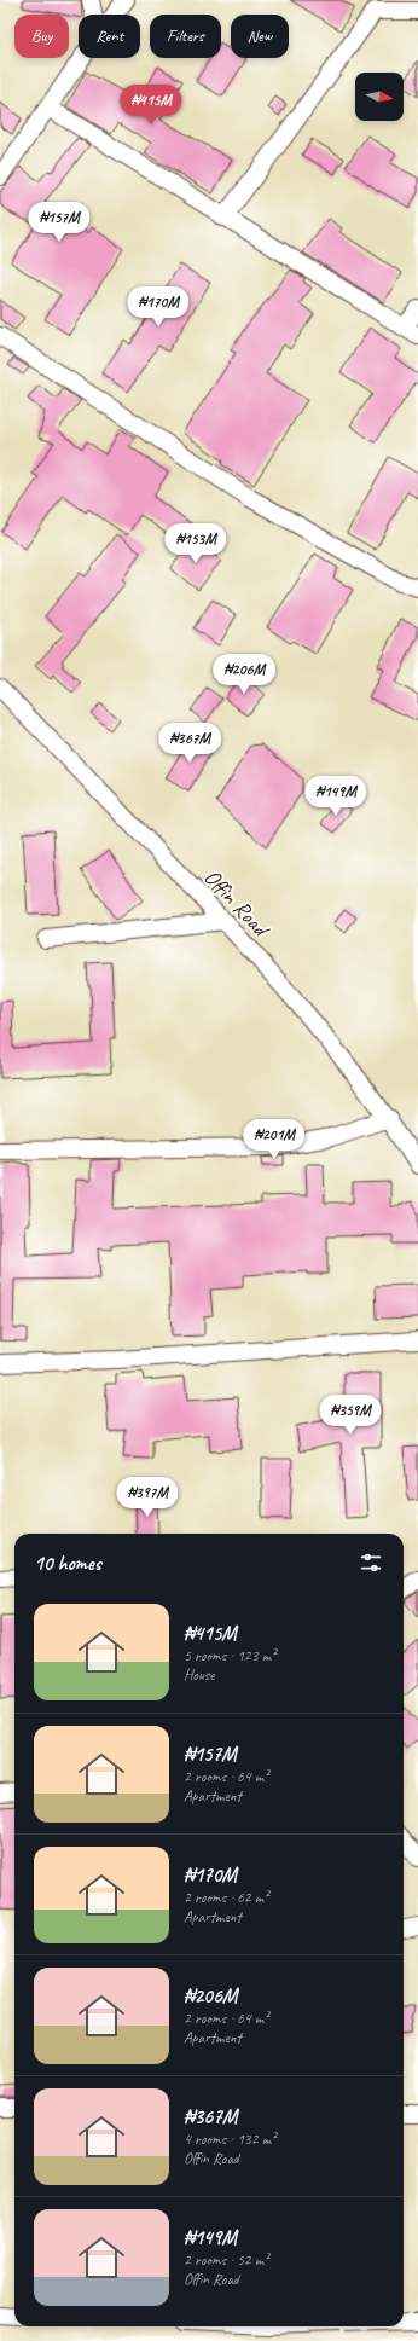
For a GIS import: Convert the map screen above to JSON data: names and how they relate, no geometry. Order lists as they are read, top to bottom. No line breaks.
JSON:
{"streets":{"street":["Offin Road"]},"north":"right","page":{"chip":["Buy","Rent","Filters","New"],"price":["₦415M","₦157M","₦170M","₦153M","₦206M","₦367M","₦149M","₦201M","₦359M","₦397M"],"heading":"10 homes","list":[{"name":"₦415M","note":"5 rooms · 123 m² · House"},{"name":"₦157M","note":"2 rooms · 64 m² · Apartment"},{"name":"₦170M","note":"2 rooms · 62 m² · Apartment"},{"name":"₦206M","note":"2 rooms · 64 m² · Apartment"},{"name":"₦367M","note":"4 rooms · 132 m² · Offin Road"},{"name":"₦149M","note":"2 rooms · 52 m² · Offin Road"}]}}
